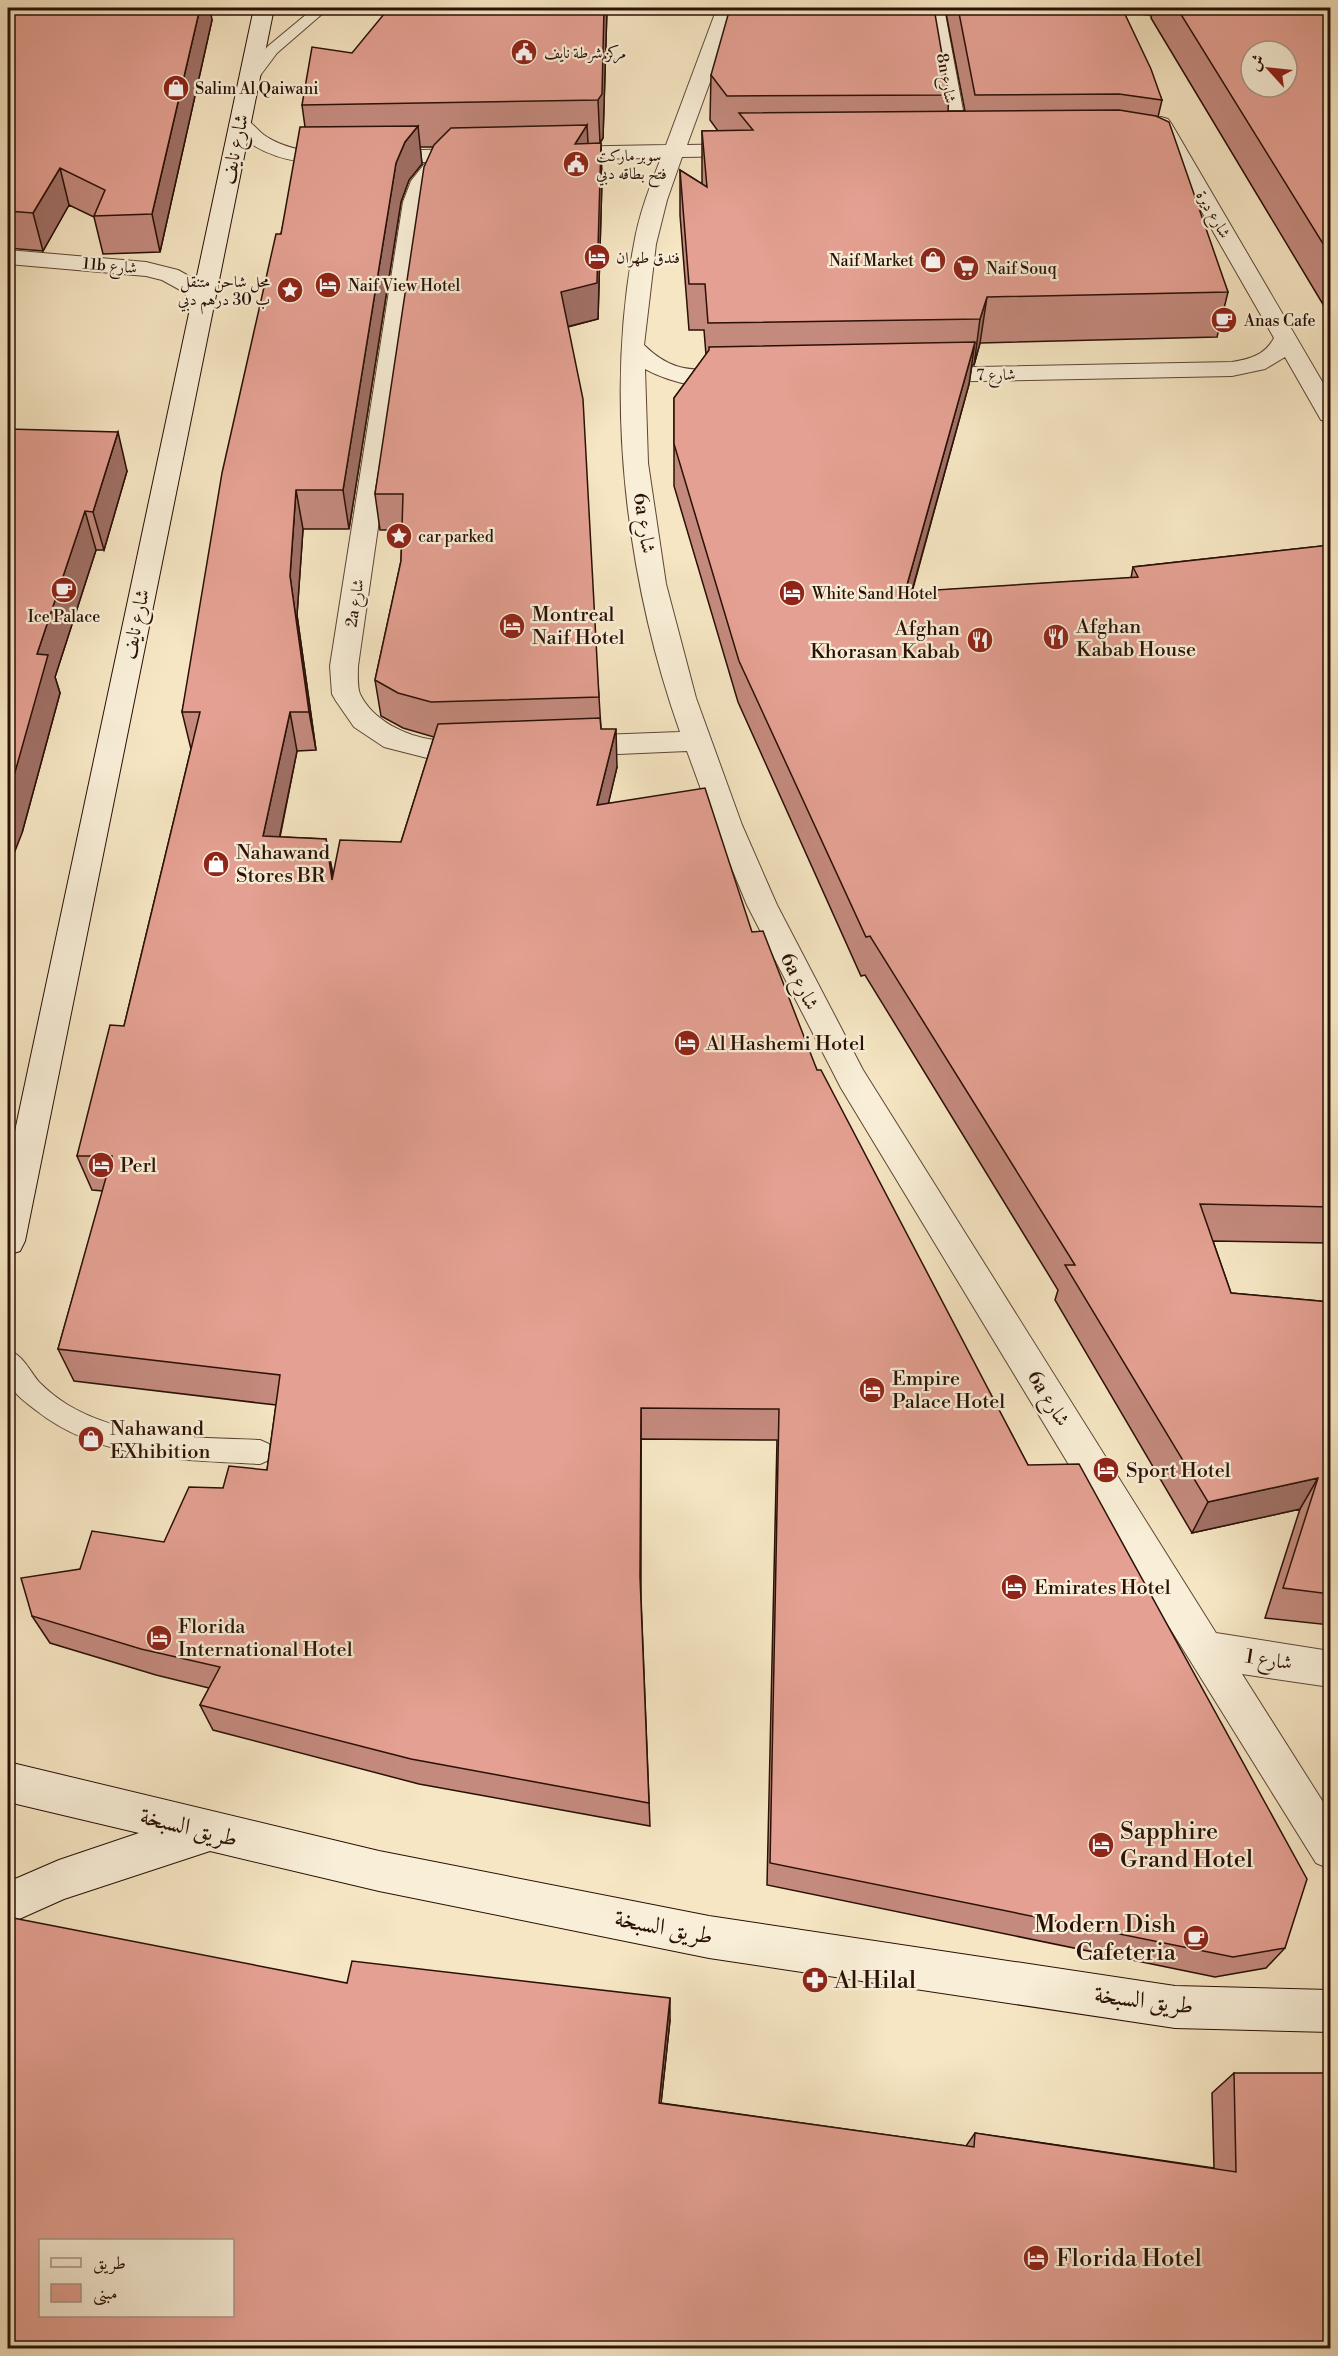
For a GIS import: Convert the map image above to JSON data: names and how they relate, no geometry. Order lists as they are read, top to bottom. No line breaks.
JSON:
{"streets":{"street":["8n شارع","شارع نايف","شارع ديرة","11b شارع","شارع 7","6a شارع","2a شارع","شارع 1","طريق السبخة"]},"crossings":[["شارع نايف","11b شارع"],["شارع ديرة","شارع 7"],["6a شارع","شارع 1"]],"places":{"public building":["مركز شرطة نايف","سوبر ماركت فتح بطاقه دبي"],"shop":["Salim Al Qaiwani","Naif Market","Nahawand Stores BR","Nahawand EXhibition"],"hotel":["فندق طهران","Naif View Hotel","White Sand Hotel","Montreal Naif Hotel","Al Hashemi Hotel","Perl","Empire Palace Hotel","Sport Hotel","Emirates Hotel","Florida International Hotel","Sapphire Grand Hotel","Florida Hotel"],"supermarket":["Naif Souq"],"place":["محل شاحن متنقل ب 30 درهم دبي","car parked"],"cafe":["Anas Cafe","Ice Palace","Modern Dish Cafeteria"],"restaurant":["Afghan Kabab House","Afghan Khorasan Kabab"],"pharmacy":["Al Hilal"]},"legend":["طريق","مبنى"],"north":"top left"}
